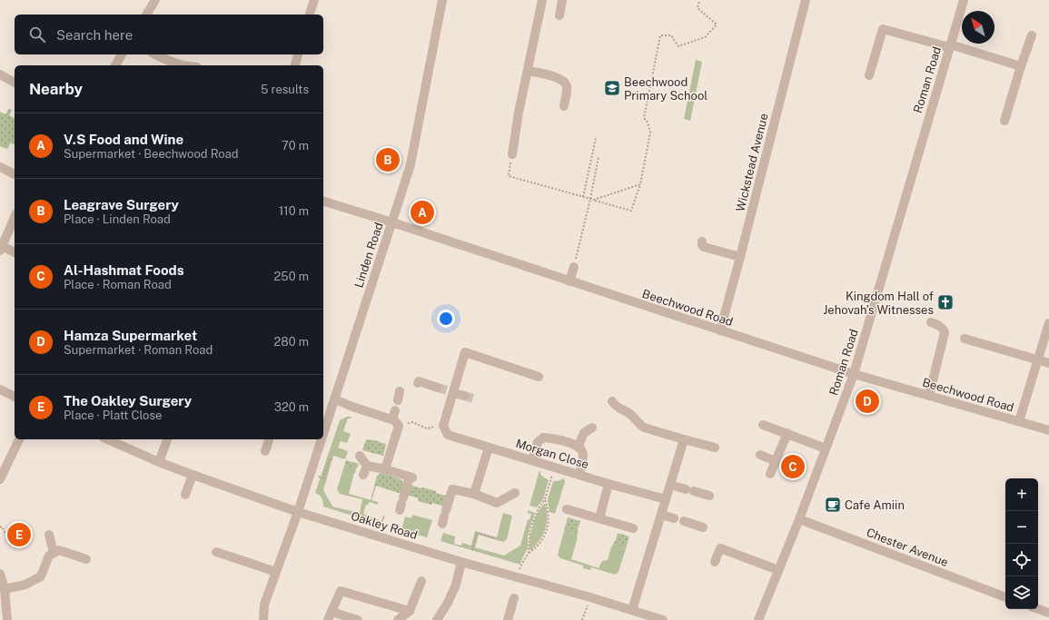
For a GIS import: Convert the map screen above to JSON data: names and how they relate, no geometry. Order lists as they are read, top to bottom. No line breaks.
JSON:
{"streets":{"street":["Roman Road","Wickstead Avenue","Linden Road","Beechwood Road","Morgan Close","Oakley Road","Chester Avenue"]},"crossings":[["Roman Road","Beechwood Road"],["Roman Road","Chester Avenue"],["Wickstead Avenue","Beechwood Road"],["Linden Road","Beechwood Road"],["Linden Road","Oakley Road"]],"places":{"school or university":["Beechwood Primary School"],"church":["Kingdom Hall of Jehovah's Witnesses"],"cafe":["Cafe Amiin"]},"north":"top left","page":{"search":"Search here","heading":["Nearby","5 results"],"list":[{"mark":"A","name":"V.S Food and Wine","note":"Supermarket · Beechwood Road","value":"70 m"},{"mark":"B","name":"Leagrave Surgery","note":"Place · Linden Road","value":"110 m"},{"mark":"C","name":"Al-Hashmat Foods","note":"Place · Roman Road","value":"250 m"},{"mark":"D","name":"Hamza Supermarket","note":"Supermarket · Roman Road","value":"280 m"},{"mark":"E","name":"The Oakley Surgery","note":"Place · Platt Close","value":"320 m"}],"pins":["B","A","D","C","E"],"map_buttons":["+","−"]}}
